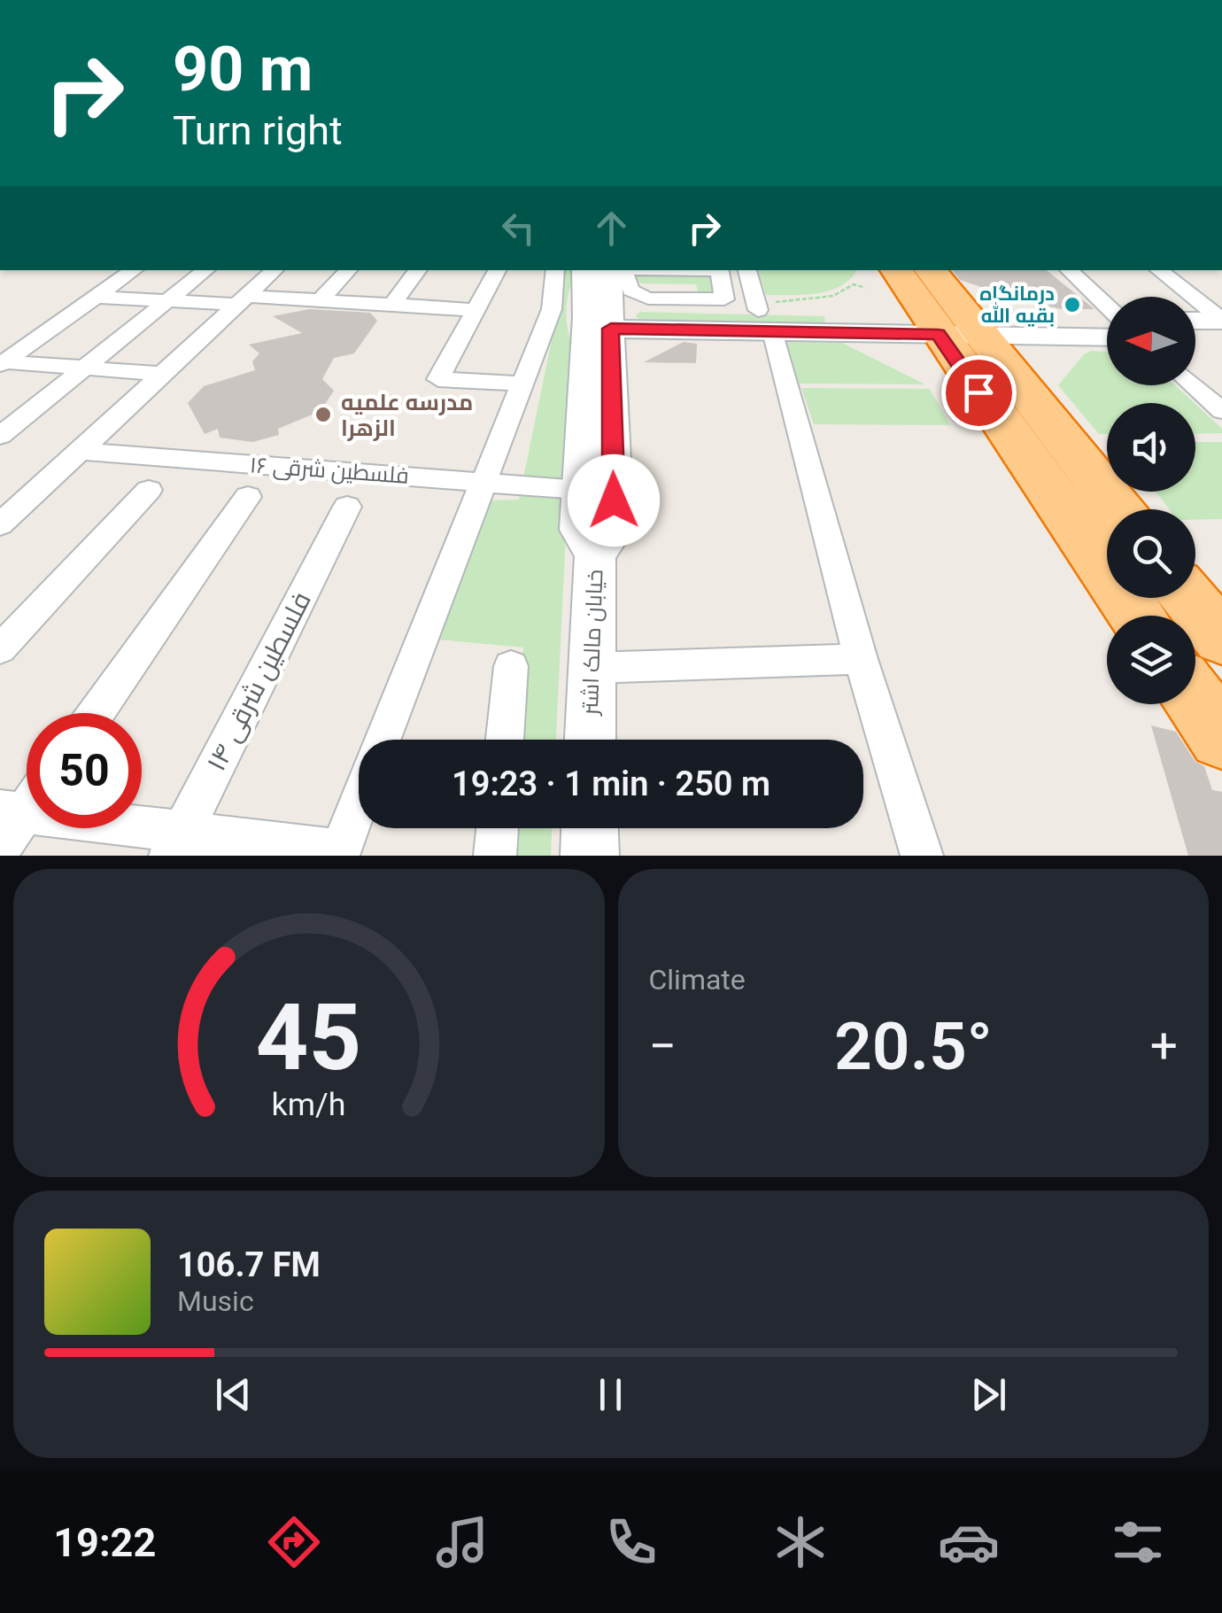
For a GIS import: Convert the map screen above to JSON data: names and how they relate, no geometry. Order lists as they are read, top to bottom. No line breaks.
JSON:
{"streets":{"main road":["خیابان مالک اشتر"],"street":["فلسطین شرقی ۱۶","فلسطین شرقی ۱۴"]},"crossings":[["فلسطین شرقی ۱۶","خیابان مالک اشتر"]],"places":["درمانگاه بقیه الله","مدرسه علمیه الزهرا"],"north":"left","page":{"turn":["90 m","Turn right"],"limit":"50","trip":"19:23 · 1 min · 250 m","tile":"Climate","heat":["−","20.5°","+"],"song":["106.7 FM","Music"],"tabs":"19:22","gauge":["45","km/h"]}}
